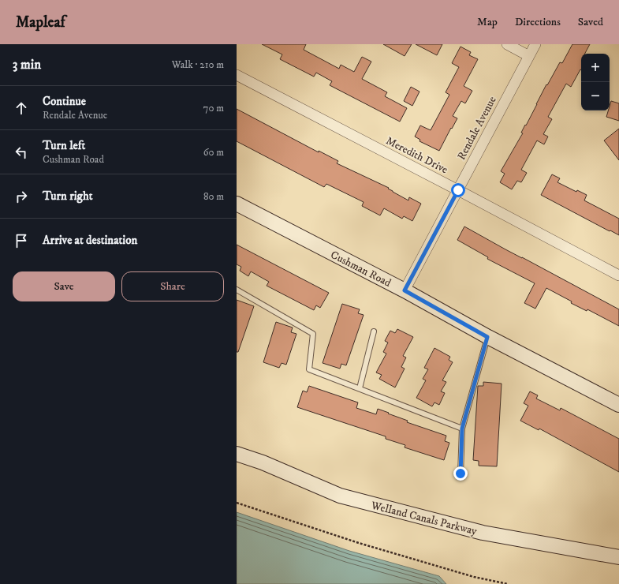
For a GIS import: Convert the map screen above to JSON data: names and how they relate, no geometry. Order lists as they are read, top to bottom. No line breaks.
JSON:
{"streets":{"street":["Rendale Avenue","Meredith Drive","Cushman Road","Welland Canals Parkway"]},"crossings":[["Rendale Avenue","Meredith Drive"],["Rendale Avenue","Cushman Road"]],"page":{"header":"Mapleaf","nav":["Map","Directions","Saved"],"heading":["3 min","Walk · 210 m"],"map_buttons":["+","−"],"list":[["Continue","Rendale Avenue","70 m"],["Turn left","Cushman Road","60 m"],["Turn right","80 m"],"Arrive at destination"],"buttons":["Save","Share"]}}
